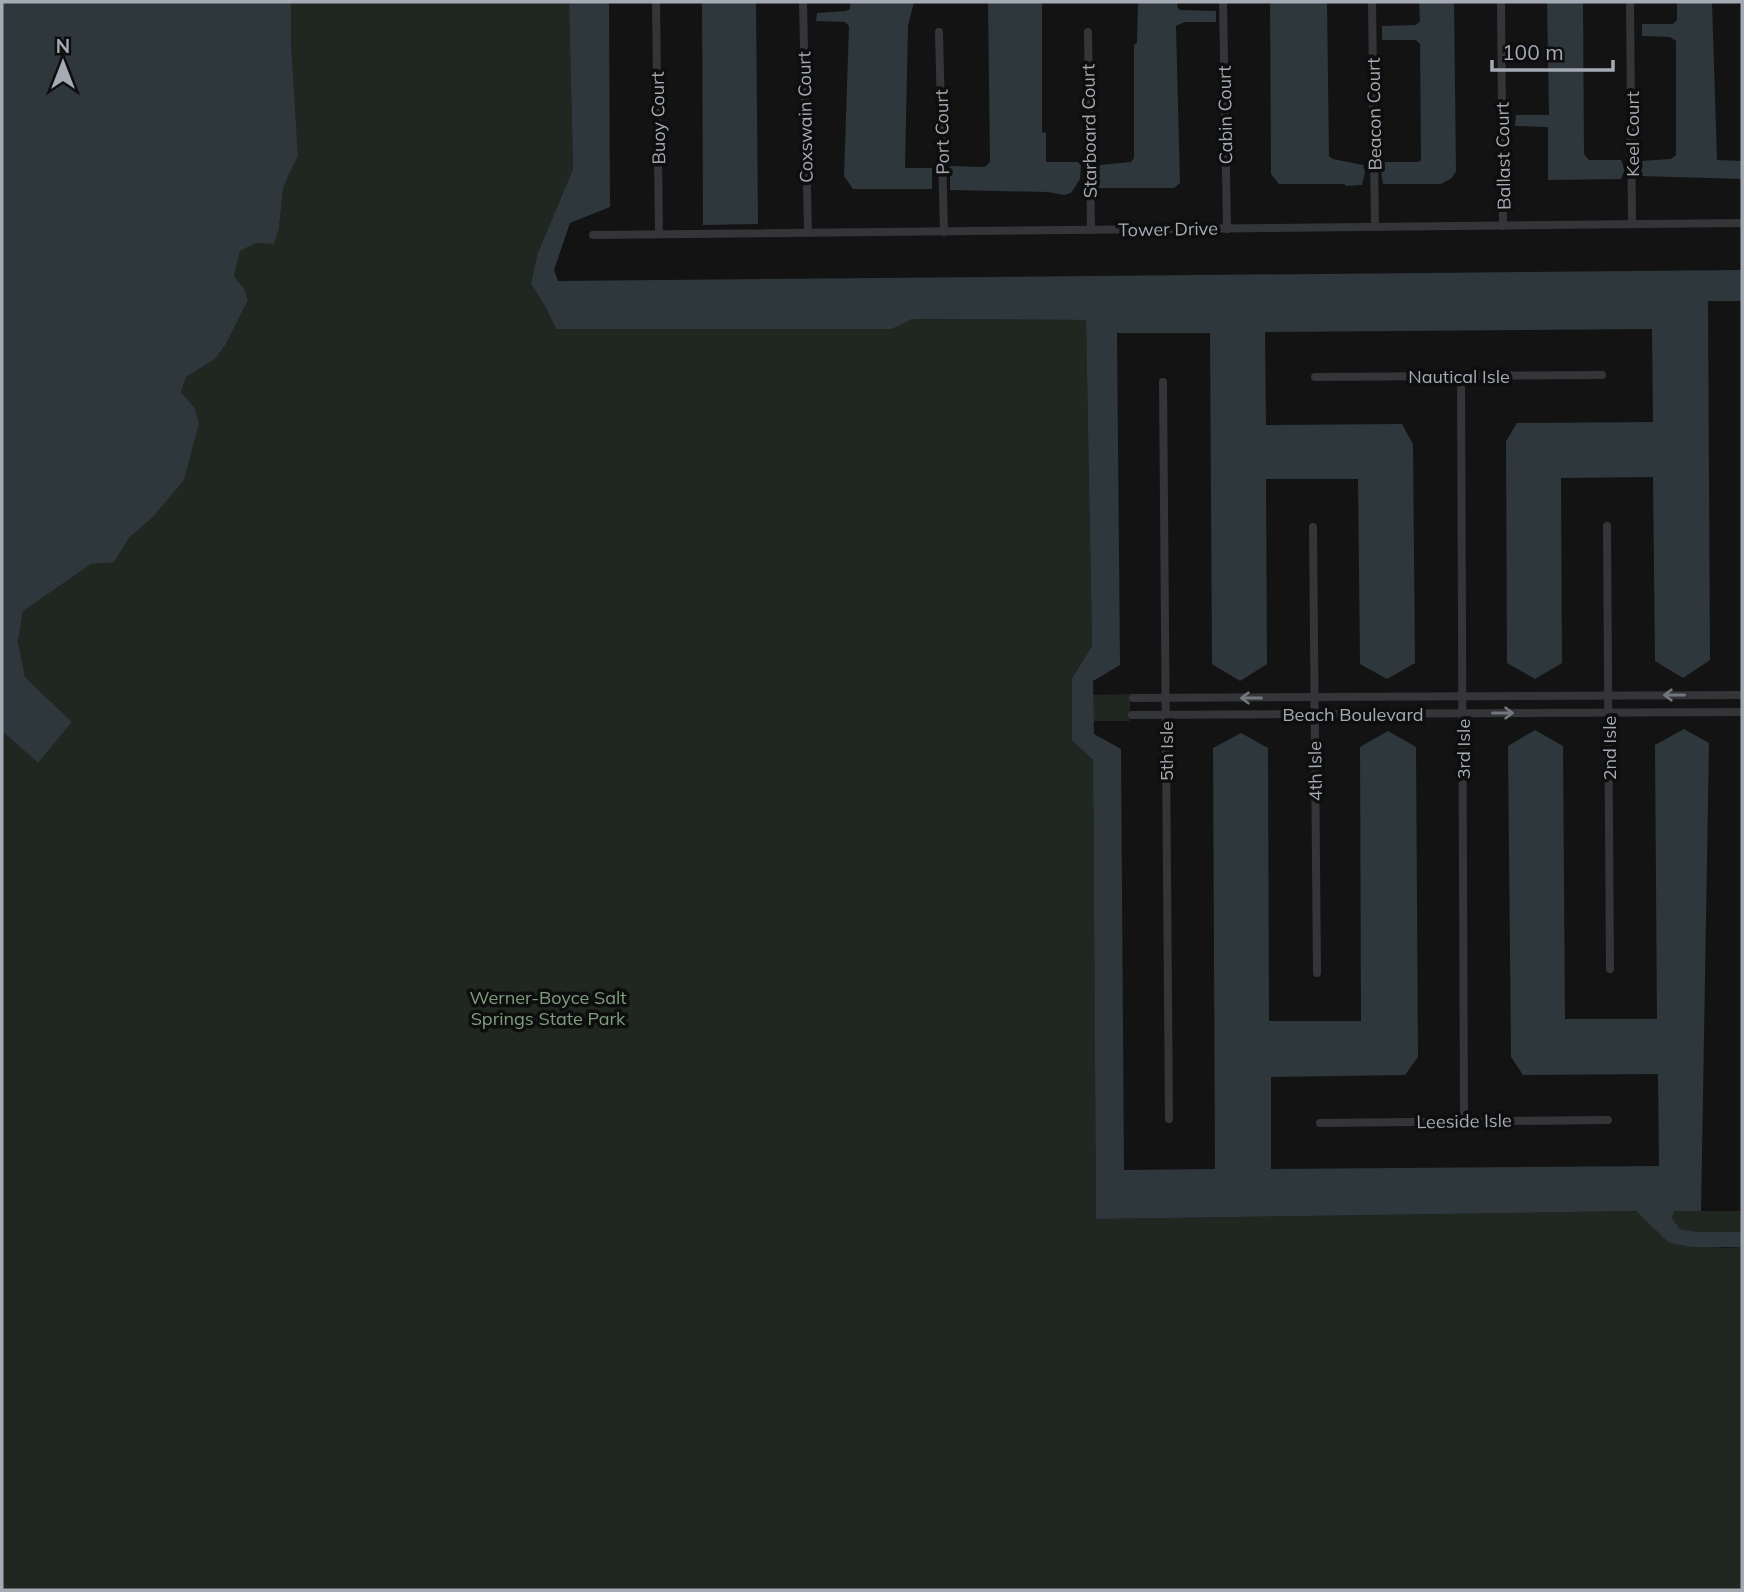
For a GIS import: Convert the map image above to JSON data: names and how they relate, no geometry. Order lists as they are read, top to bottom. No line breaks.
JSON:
{"streets":{"street":["Beacon Court","Cabin Court","Coxswain Court","Buoy Court","Starboard Court","Port Court","Keel Court","Ballast Court","Tower Drive","Nautical Isle","Beach Boulevard","2nd Isle","3rd Isle","5th Isle","4th Isle","Leeside Isle"]},"crossings":[["Beacon Court","Tower Drive"],["Cabin Court","Tower Drive"],["Coxswain Court","Tower Drive"],["Buoy Court","Tower Drive"],["Starboard Court","Tower Drive"],["Port Court","Tower Drive"],["Keel Court","Tower Drive"],["Ballast Court","Tower Drive"],["Nautical Isle","3rd Isle"],["Beach Boulevard","2nd Isle"],["Beach Boulevard","3rd Isle"],["Beach Boulevard","5th Isle"],["Beach Boulevard","4th Isle"],["3rd Isle","Leeside Isle"]],"parks":["Werner-Boyce Salt Springs State Park"],"scale_bar":"100 m","north":"top"}
